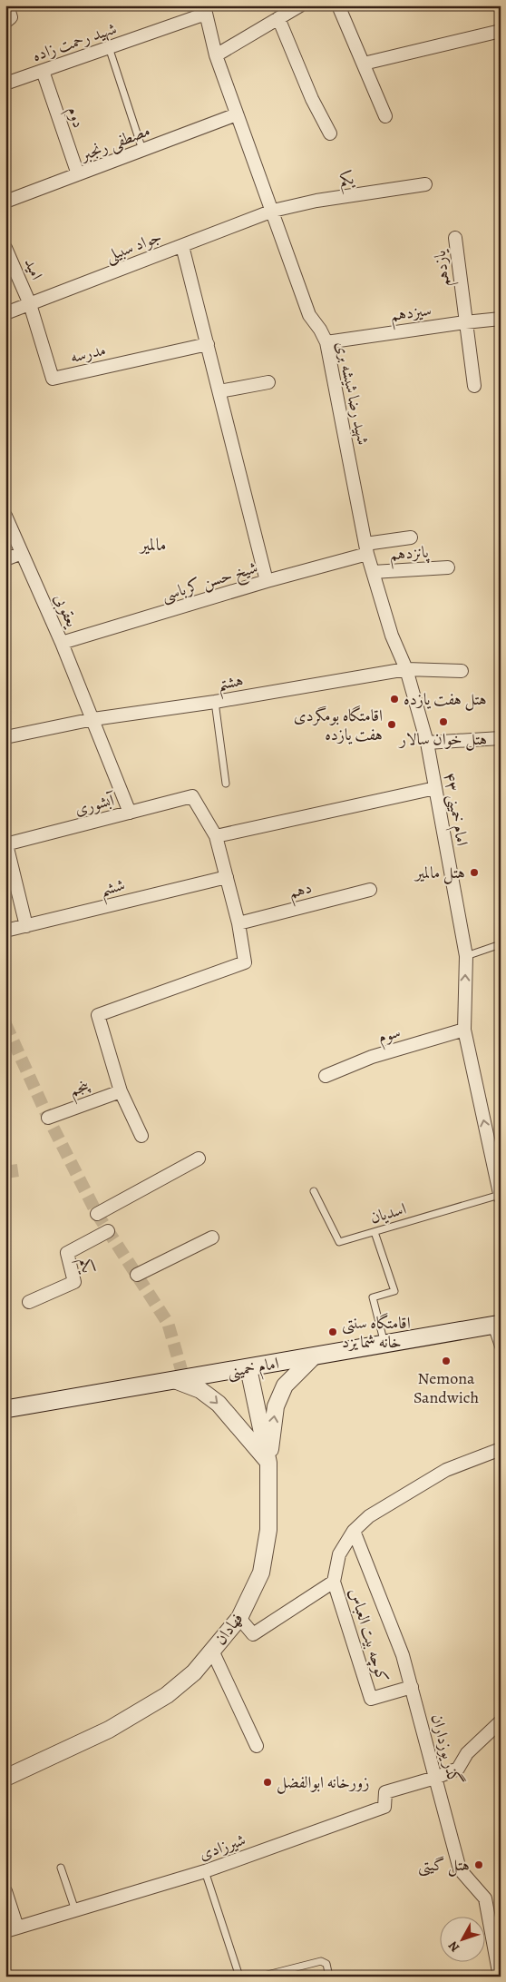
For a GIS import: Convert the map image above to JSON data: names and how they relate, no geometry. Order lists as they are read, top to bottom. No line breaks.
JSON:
{"streets":{"main road":["امام خمینی"],"street":["شهید رحمت زاده","دوم","مصطفی رنجبر","یکم","جواد سبیلی","امید","یازدهم","سیزدهم","مدرسه","شهید رضا شیشه بری","پانزدهم","شیخ حسن کرباسی","یعقوبی","هشتم","آبشوری","امام خمینی ۴۳","ششم","دهم","سوم","پنجم","فهادان","کوچه بيت العباس","گذر يوزداران","شیرزادی"],"lane":["اسدیان"]},"crossings":[["شهید رحمت زاده","دوم"],["شهید رحمت زاده","شهید رضا شیشه بری"],["دوم","مصطفی رنجبر"],["مصطفی رنجبر","شهید رضا شیشه بری"],["یکم","جواد سبیلی"],["یکم","شهید رضا شیشه بری"],["جواد سبیلی","امید"],["جواد سبیلی","مدرسه"],["جواد سبیلی","شهید رضا شیشه بری"],["امید","مدرسه"],["یازدهم","سیزدهم"],["سیزدهم","شهید رضا شیشه بری"],["شهید رضا شیشه بری","پانزدهم"],["شهید رضا شیشه بری","شیخ حسن کرباسی"],["شهید رضا شیشه بری","هشتم"],["شهید رضا شیشه بری","امام خمینی ۴۳"],["شیخ حسن کرباسی","یعقوبی"],["یعقوبی","هشتم"],["یعقوبی","آبشوری"],["هشتم","امام خمینی ۴۳"],["امام خمینی ۴۳","سوم"],["امام خمینی ۴۳","اسدیان"],["امام خمینی","فهادان"],["کوچه بيت العباس","گذر يوزداران"],["گذر يوزداران","شیرزادی"]],"one_way":["امام خمینی ۴۳"],"districts":["مالمیر"],"places":["هتل هفت یازده","هتل خوان سالار","اقامتگاه بومگردی هفت یازده","هتل مالمير","اقامتگاه سنتی خانه شما یزد","Nemona Sandwich","زورخانه ابوالفضل","هتل گیتی"],"north":"bottom left"}
